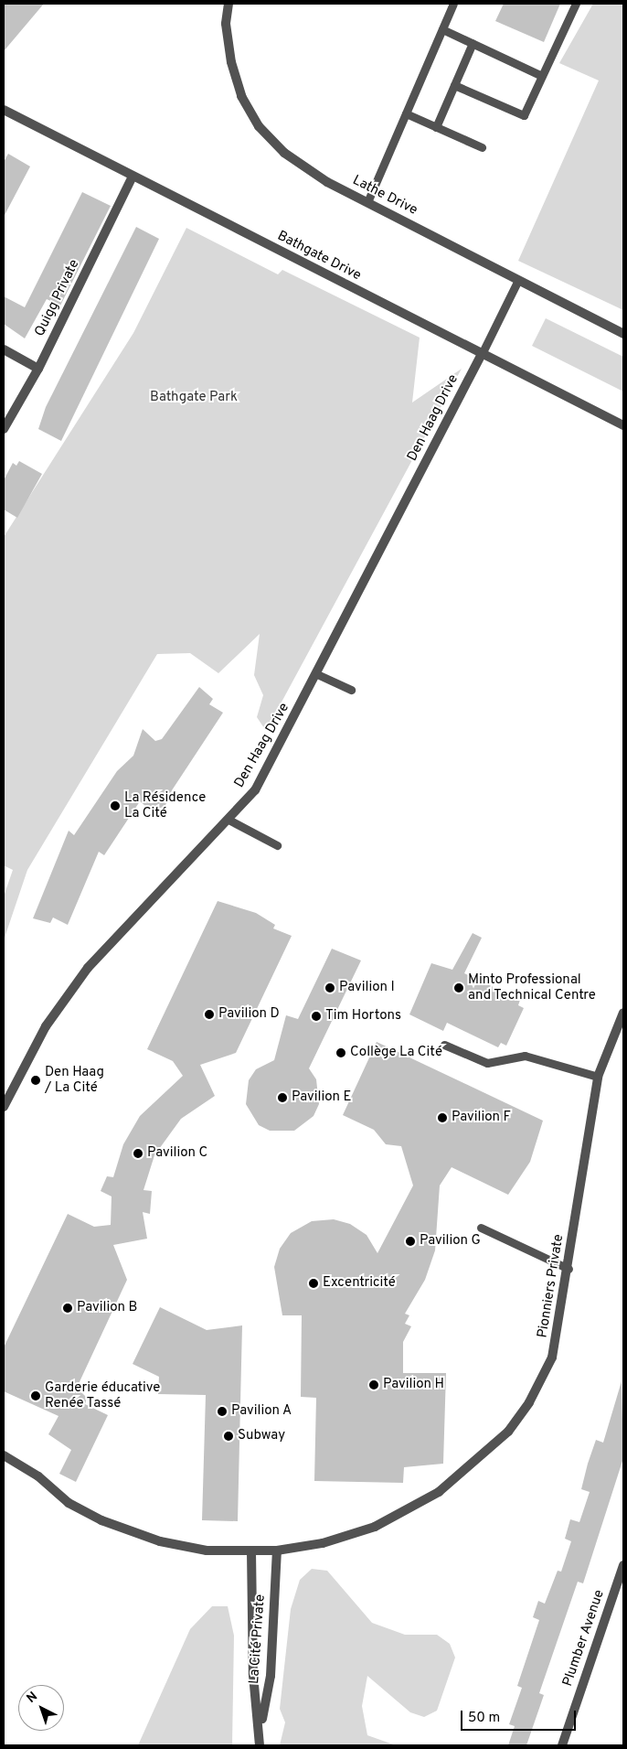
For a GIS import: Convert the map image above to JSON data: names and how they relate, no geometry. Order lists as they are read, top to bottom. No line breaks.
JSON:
{"streets":{"street":["Lathe Drive","Bathgate Drive","Quigg Private","Den Haag Drive","Pionniers Private","Plumber Avenue","La Cité Private"]},"crossings":[["Bathgate Drive","Quigg Private"],["Bathgate Drive","Den Haag Drive"],["Pionniers Private","La Cité Private"]],"parks":["Bathgate Park"],"places":["La Résidence La Cité","Pavilion I","Minto Professional and Technical Centre","Pavilion D","Tim Hortons","Collège La Cité","Den Haag / La Cité","Pavilion E","Pavilion F","Pavilion C","Pavilion G","Excentricité","Pavilion B","Pavilion H","Garderie éducative Renée Tassé","Pavilion A","Subway"],"scale_bar":"50 m","north":"top left"}
